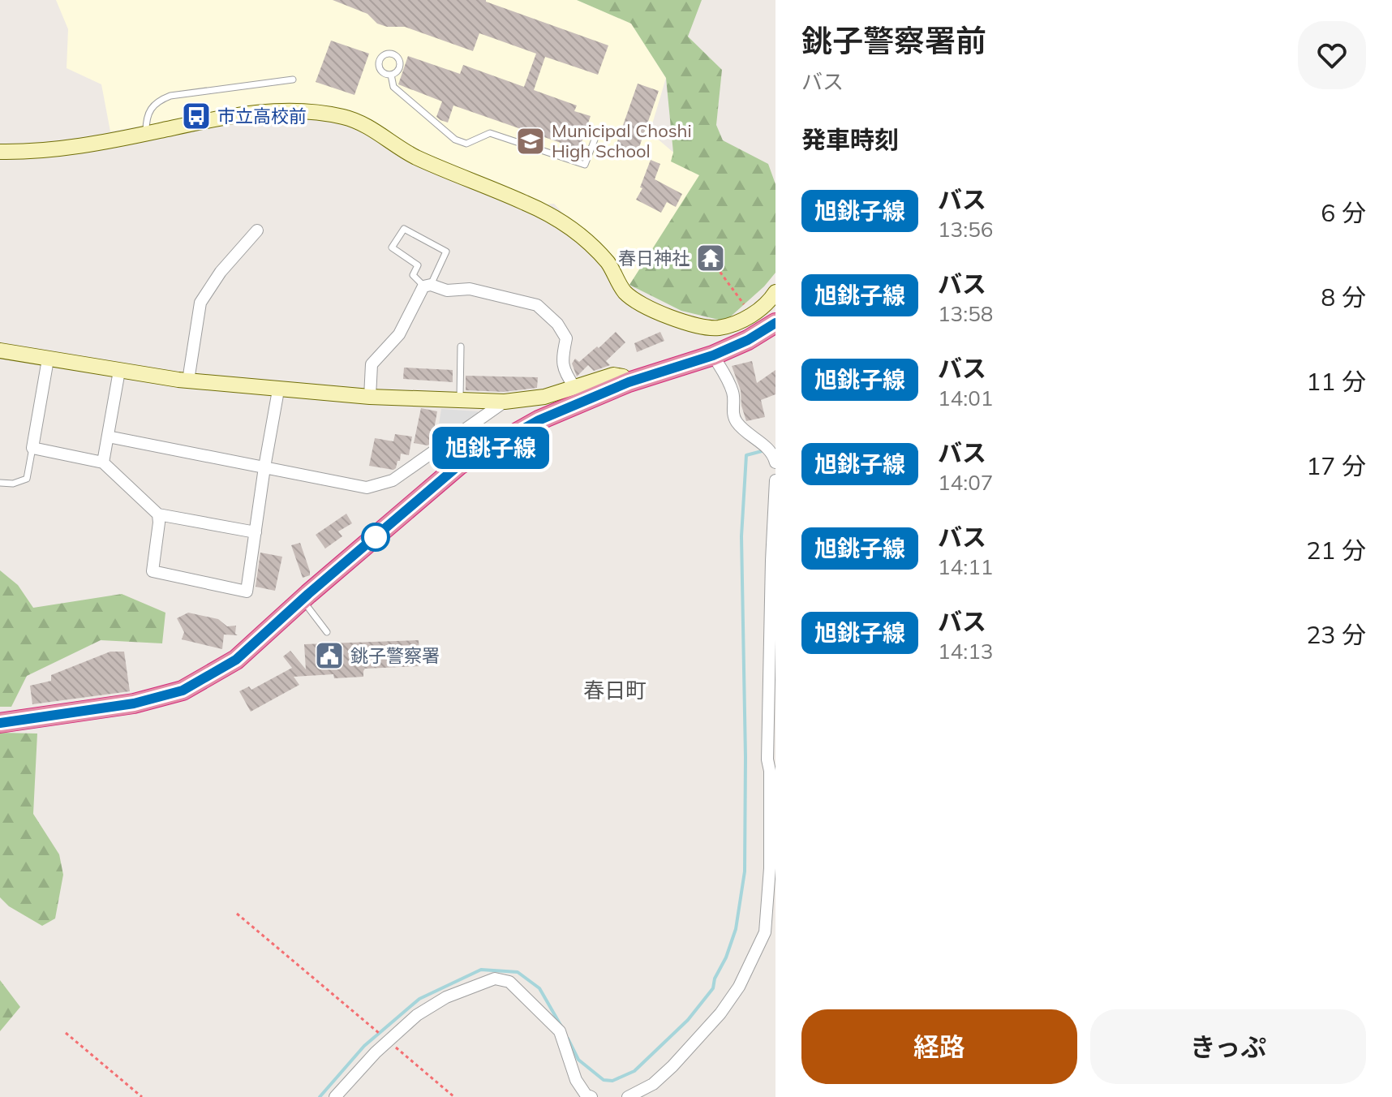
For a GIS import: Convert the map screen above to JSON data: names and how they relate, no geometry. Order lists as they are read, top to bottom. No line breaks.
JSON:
{"districts":["春日町"],"places":{"bus stop":["市立高校前"],"school or university":["Municipal Choshi High School"],"temple":["春日神社"],"public building":["銚子警察署"]},"lines":["bus line 旭銚子線"],"page":{"on_map":"旭銚子線","heading":[["銚子警察署前","バス"],"発車時刻"],"list":[{"mark":"旭銚子線","name":"バス","note":"13:56","value":"6 分"},{"mark":"旭銚子線","name":"バス","note":"13:58","value":"8 分"},{"mark":"旭銚子線","name":"バス","note":"14:01","value":"11 分"},{"mark":"旭銚子線","name":"バス","note":"14:07","value":"17 分"},{"mark":"旭銚子線","name":"バス","note":"14:11","value":"21 分"},{"mark":"旭銚子線","name":"バス","note":"14:13","value":"23 分"}],"buttons":["経路","きっぷ"]}}
